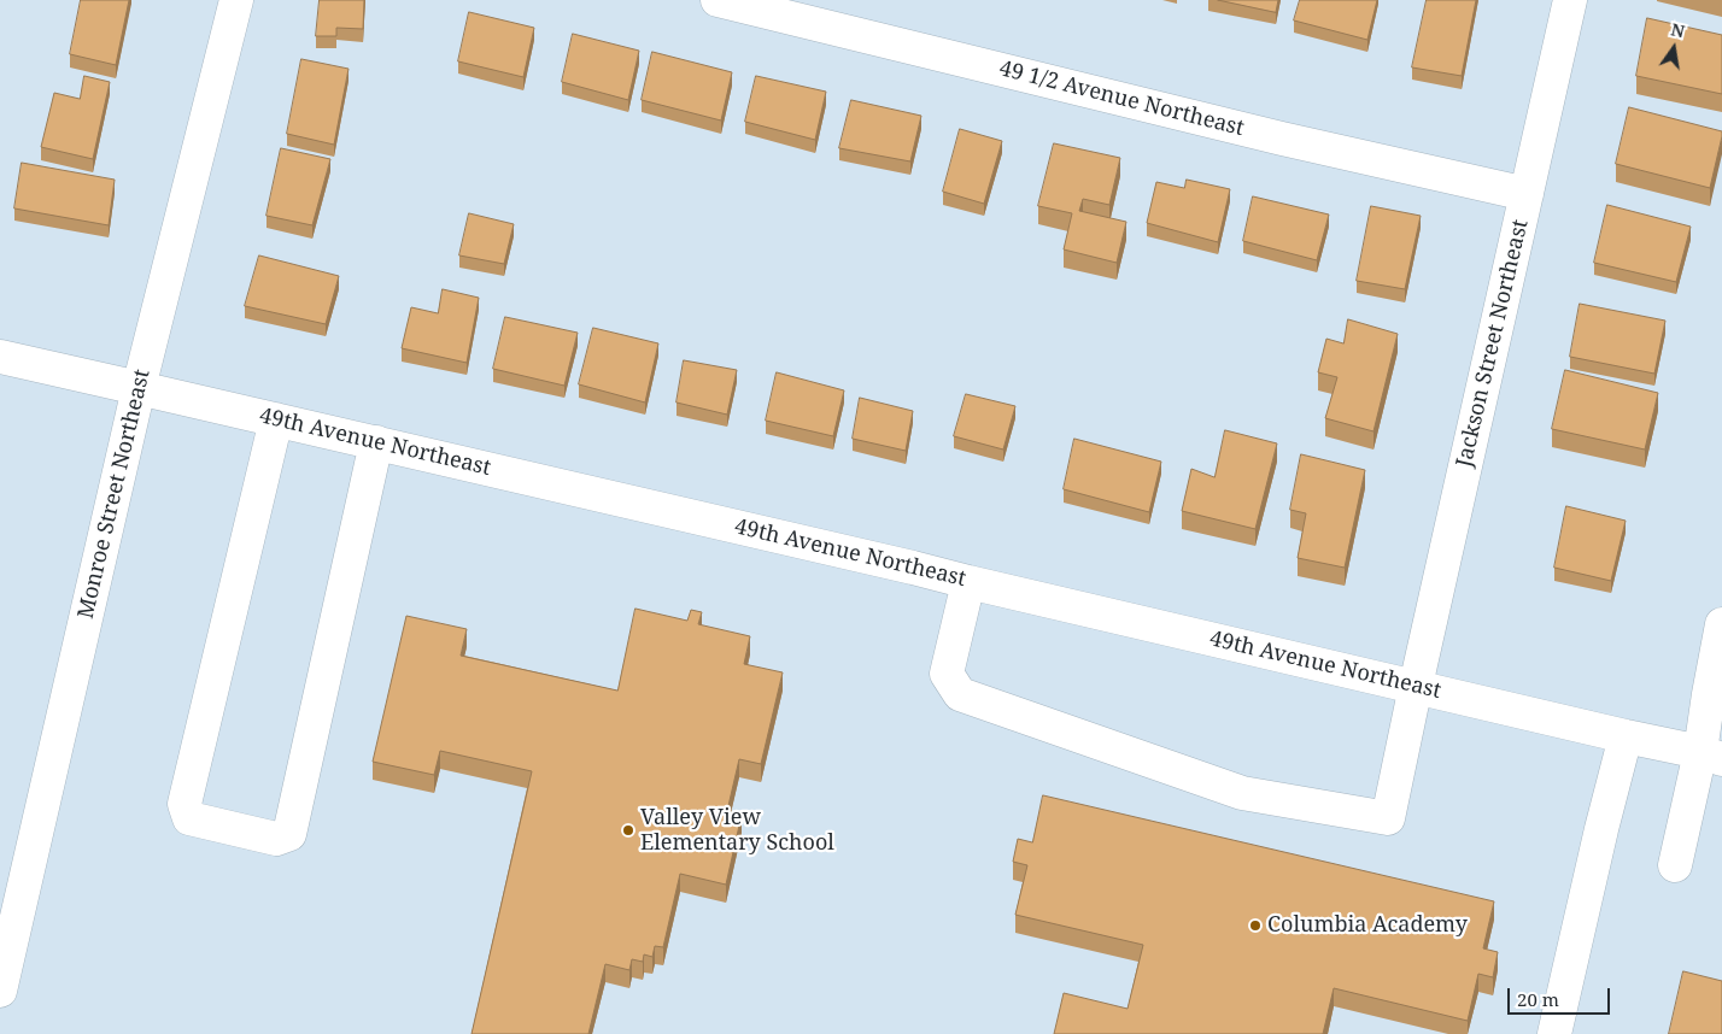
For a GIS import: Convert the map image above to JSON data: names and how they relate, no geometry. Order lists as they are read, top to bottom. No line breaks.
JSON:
{"streets":{"street":["49 1/2 Avenue Northeast","Jackson Street Northeast","49th Avenue Northeast","Monroe Street Northeast"]},"crossings":[["49 1/2 Avenue Northeast","Jackson Street Northeast"],["Jackson Street Northeast","49th Avenue Northeast"],["49th Avenue Northeast","Monroe Street Northeast"]],"places":["Valley View Elementary School","Columbia Academy"],"scale_bar":"20 m","north":"top"}
